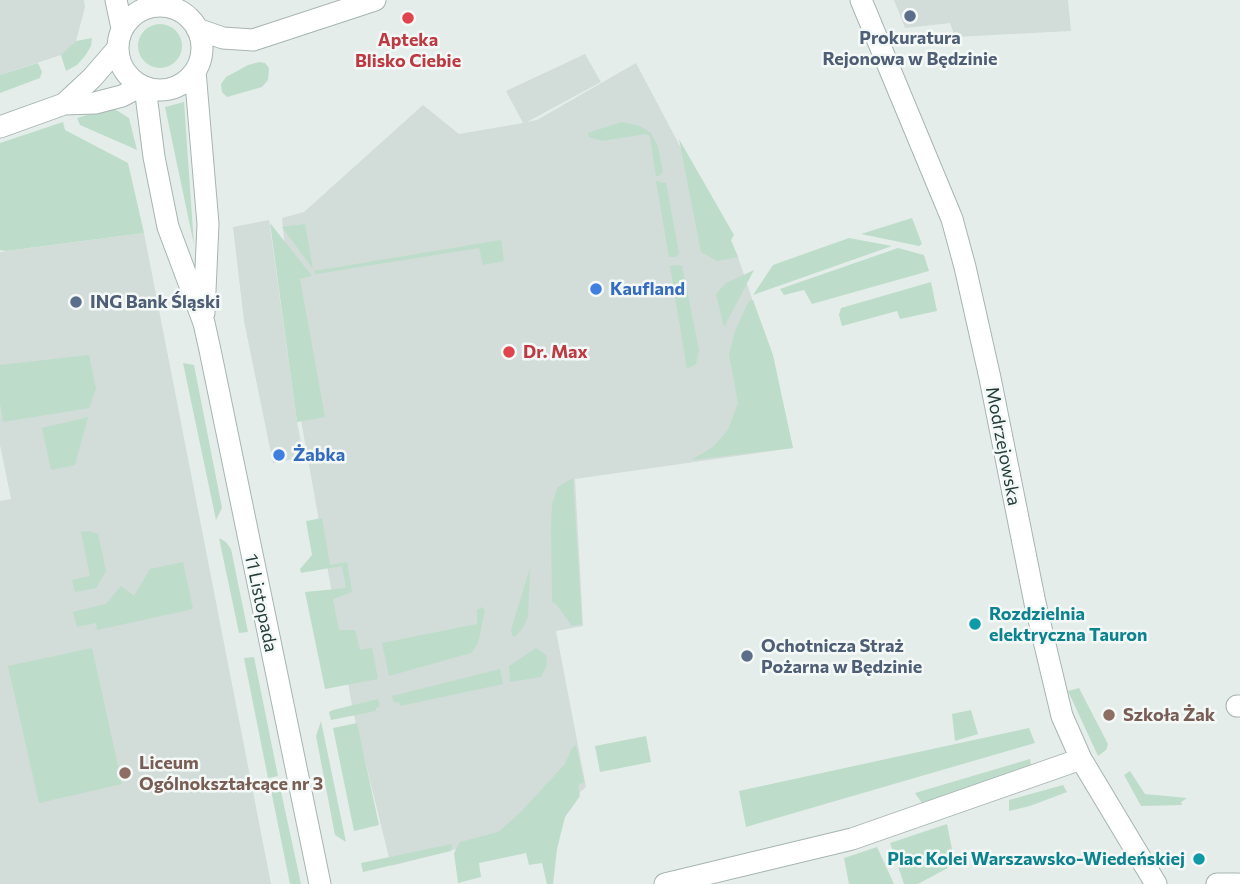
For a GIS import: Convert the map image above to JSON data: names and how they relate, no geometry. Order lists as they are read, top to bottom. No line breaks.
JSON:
{"streets":{"street":["Modrzejowska","11 Listopada"]},"places":["Prokuratura Rejonowa w Będzinie","Apteka Blisko Ciebie","Kaufland","ING Bank Śląski","Dr. Max","Żabka","Rozdzielnia elektryczna Tauron","Ochotnicza Straż Pożarna w Będzinie","Szkoła Żak","Liceum Ogólnokształcące nr 3","Plac Kolei Warszawsko-Wiedeńskiej"]}
